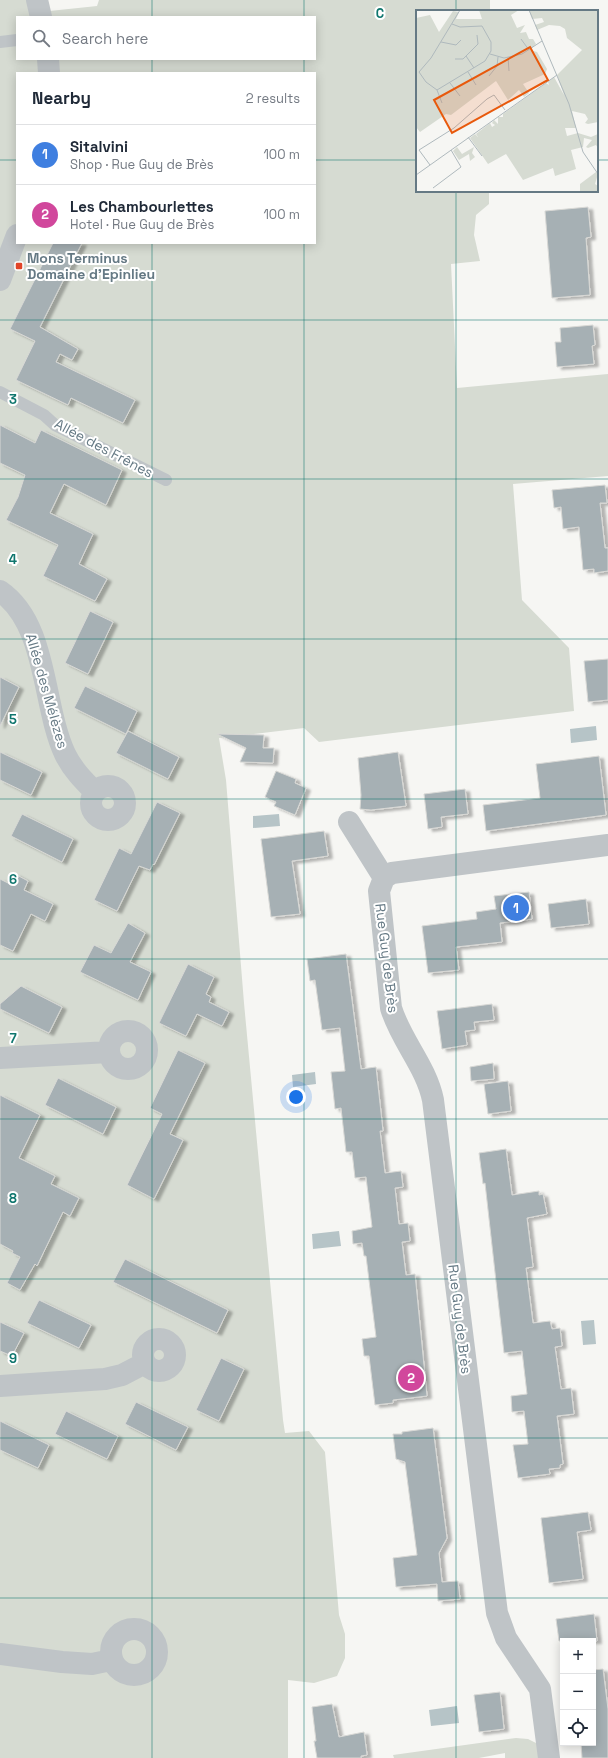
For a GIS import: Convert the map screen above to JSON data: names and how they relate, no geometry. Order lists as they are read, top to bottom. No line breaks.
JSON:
{"streets":{"street":["Allée des Mélèzes","Rue Guy de Brès"],"lane":["Allée des Frênes"]},"places":{"transit":["Mons Terminus Domaine d'Epinlieu"]},"page":{"search":"Search here","heading":["Nearby","2 results"],"list":[{"mark":"1","name":"Sitalvini","note":"Shop · Rue Guy de Brès","value":"100 m"},{"mark":"2","name":"Les Chambourlettes","note":"Hotel · Rue Guy de Brès","value":"100 m"}],"pins":["1","2"],"map_buttons":["+","−"]},"grid":{"columns":["C"],"rows":["3","4","5","6","7","8","9"]}}
